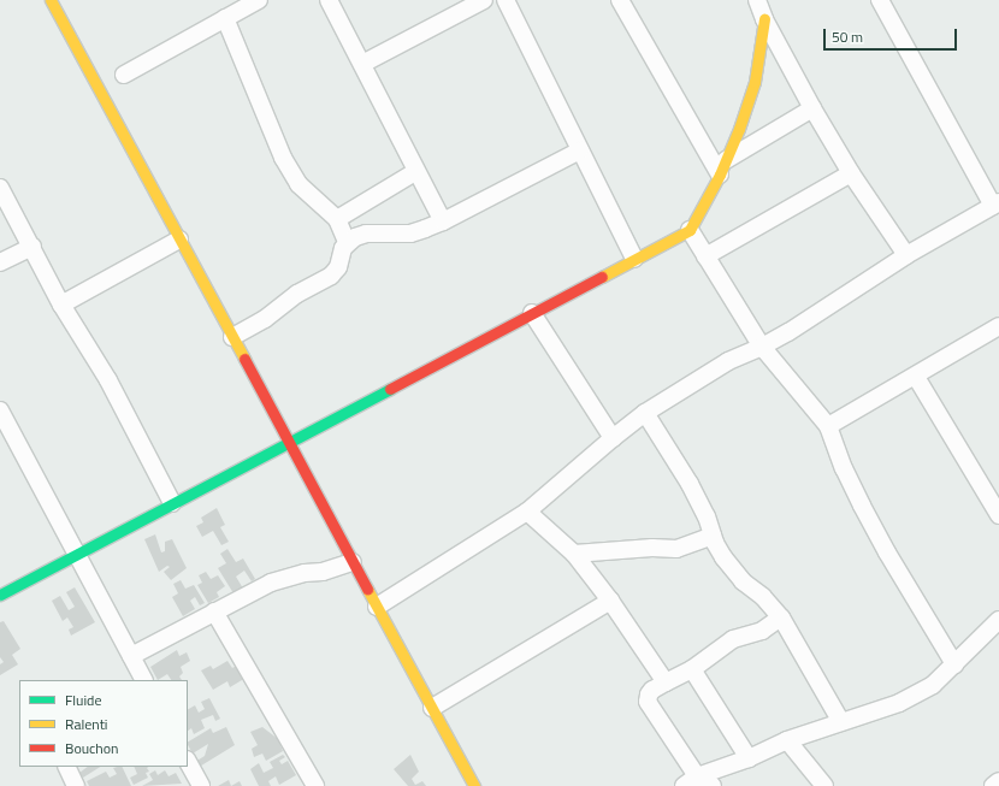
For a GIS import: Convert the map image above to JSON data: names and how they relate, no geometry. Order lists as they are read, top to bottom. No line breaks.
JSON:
{"legend":["Fluide","Ralenti","Bouchon"],"scale_bar":"50 m"}
